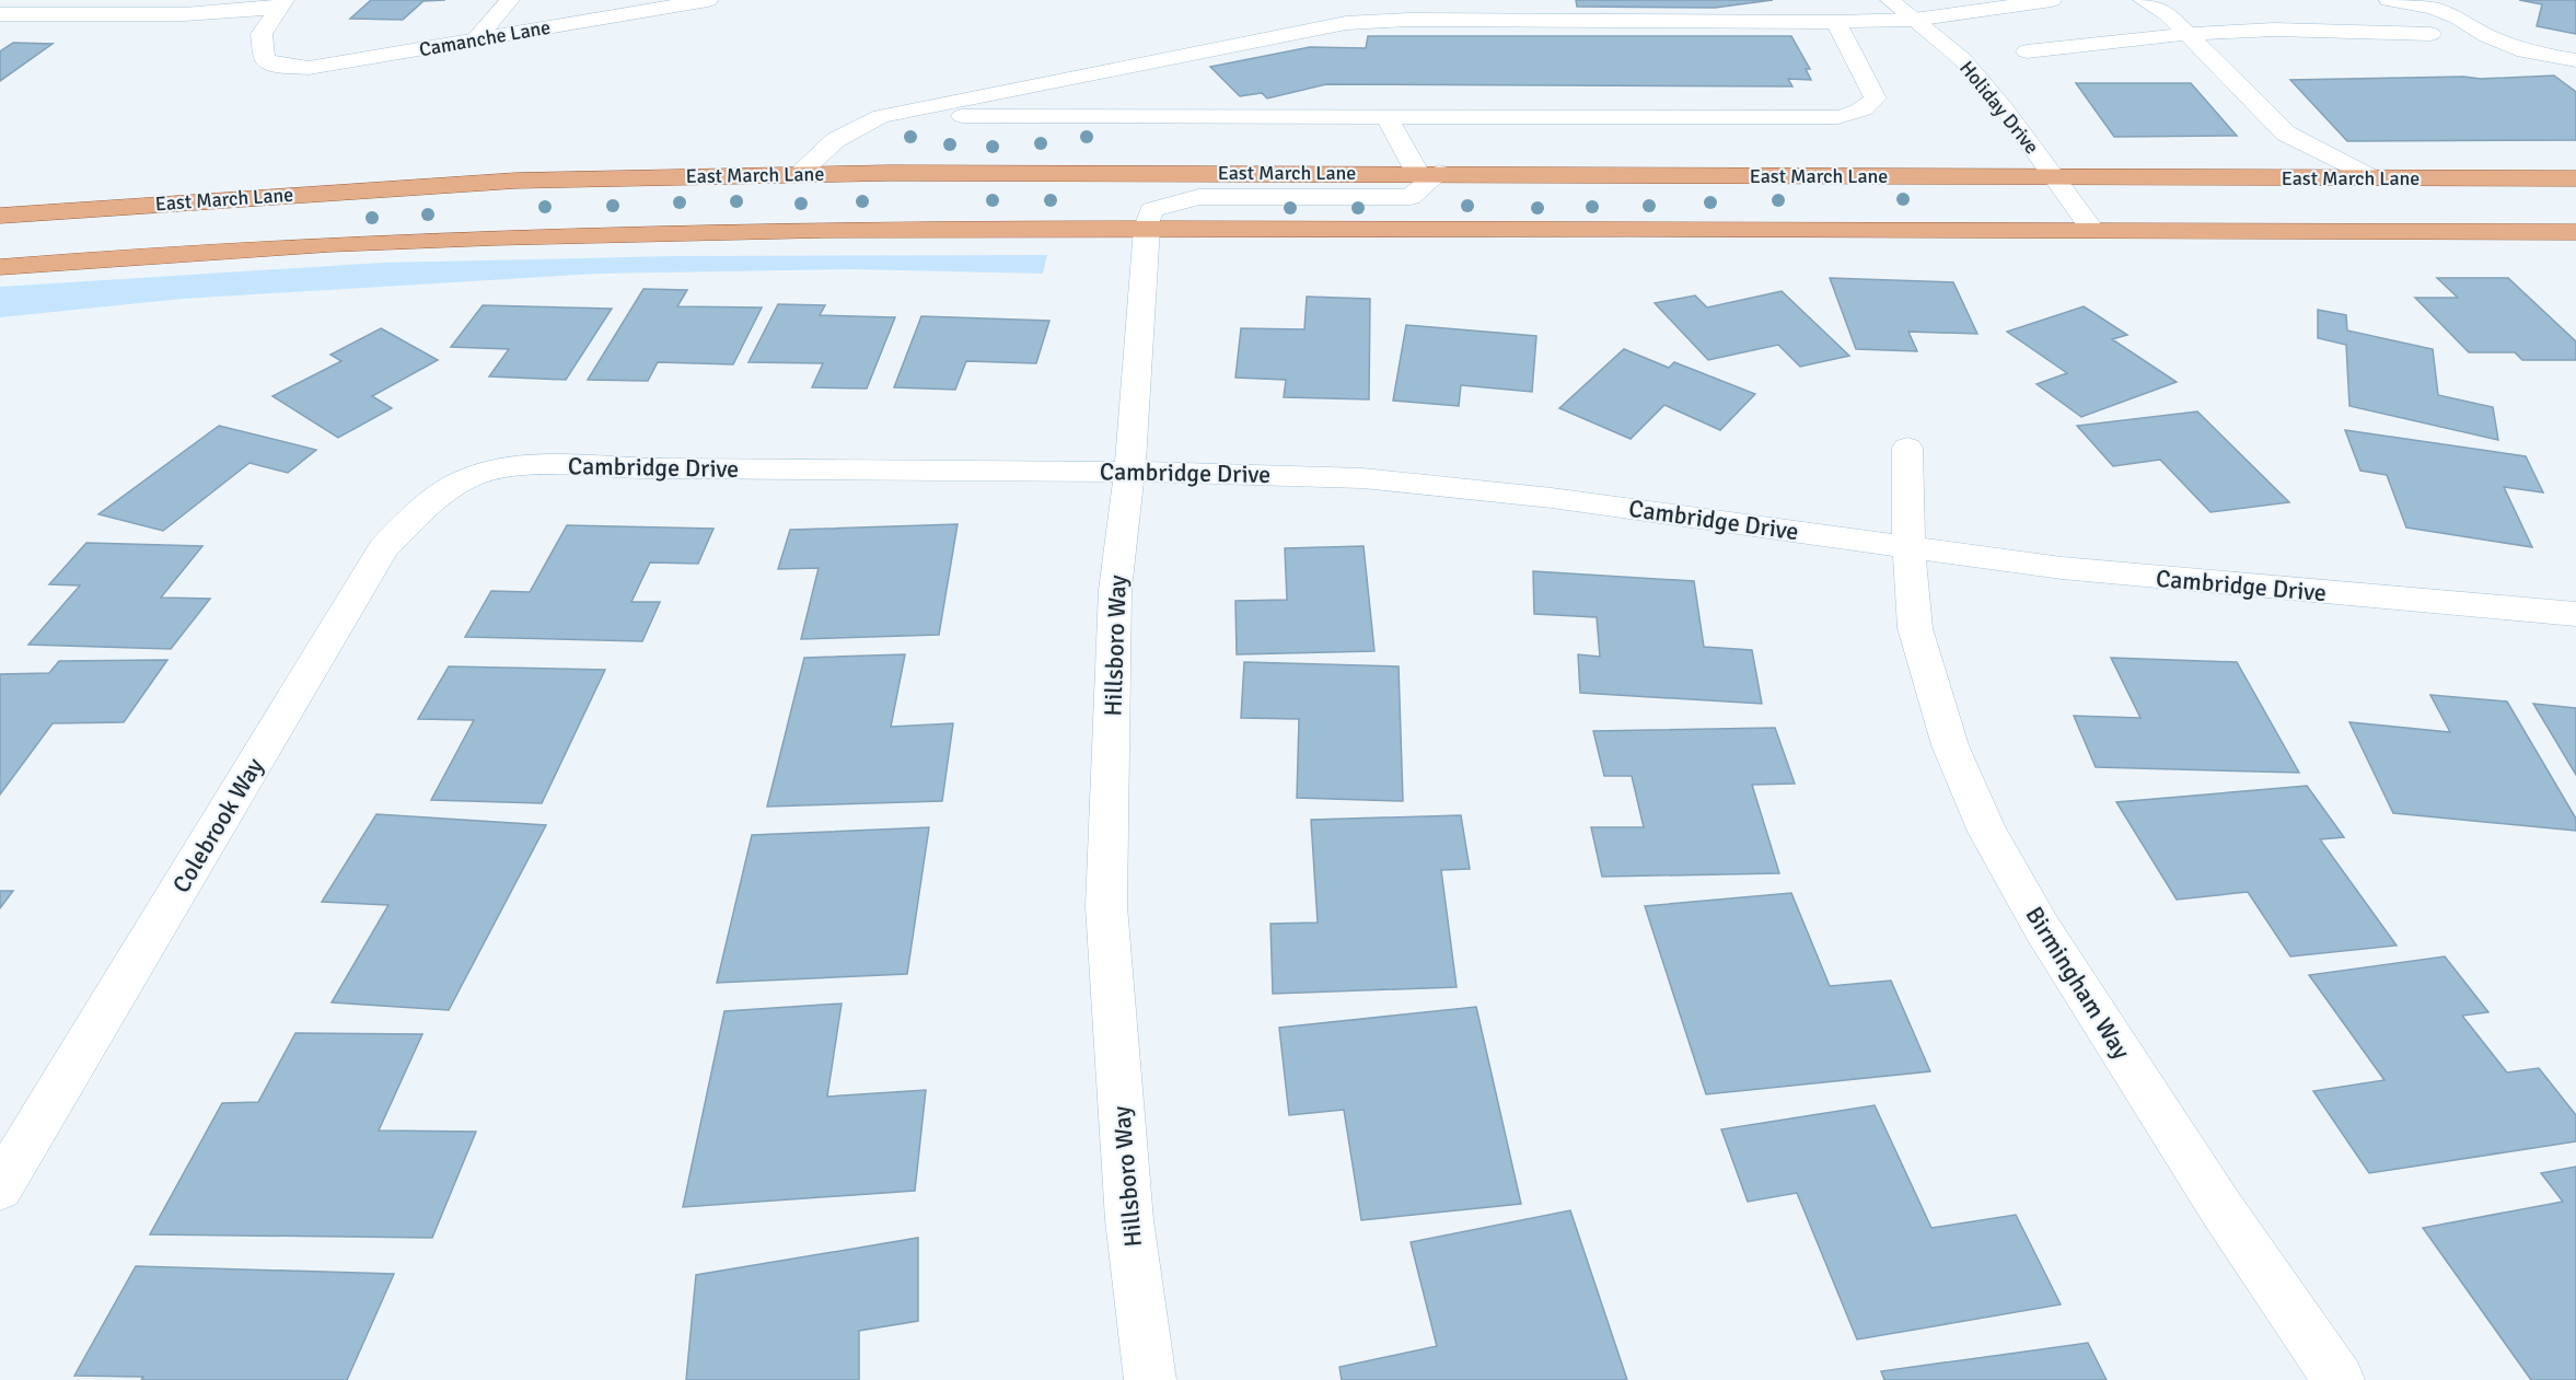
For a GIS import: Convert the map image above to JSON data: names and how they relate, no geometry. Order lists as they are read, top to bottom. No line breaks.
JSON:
{"streets":{"main road":["East March Lane"],"street":["Camanche Lane","Holiday Drive","Cambridge Drive","Hillsboro Way","Colebrook Way","Birmingham Way"]},"crossings":[["Holiday Drive","East March Lane"],["Cambridge Drive","Hillsboro Way"],["Cambridge Drive","Colebrook Way"],["Cambridge Drive","Birmingham Way"]]}
